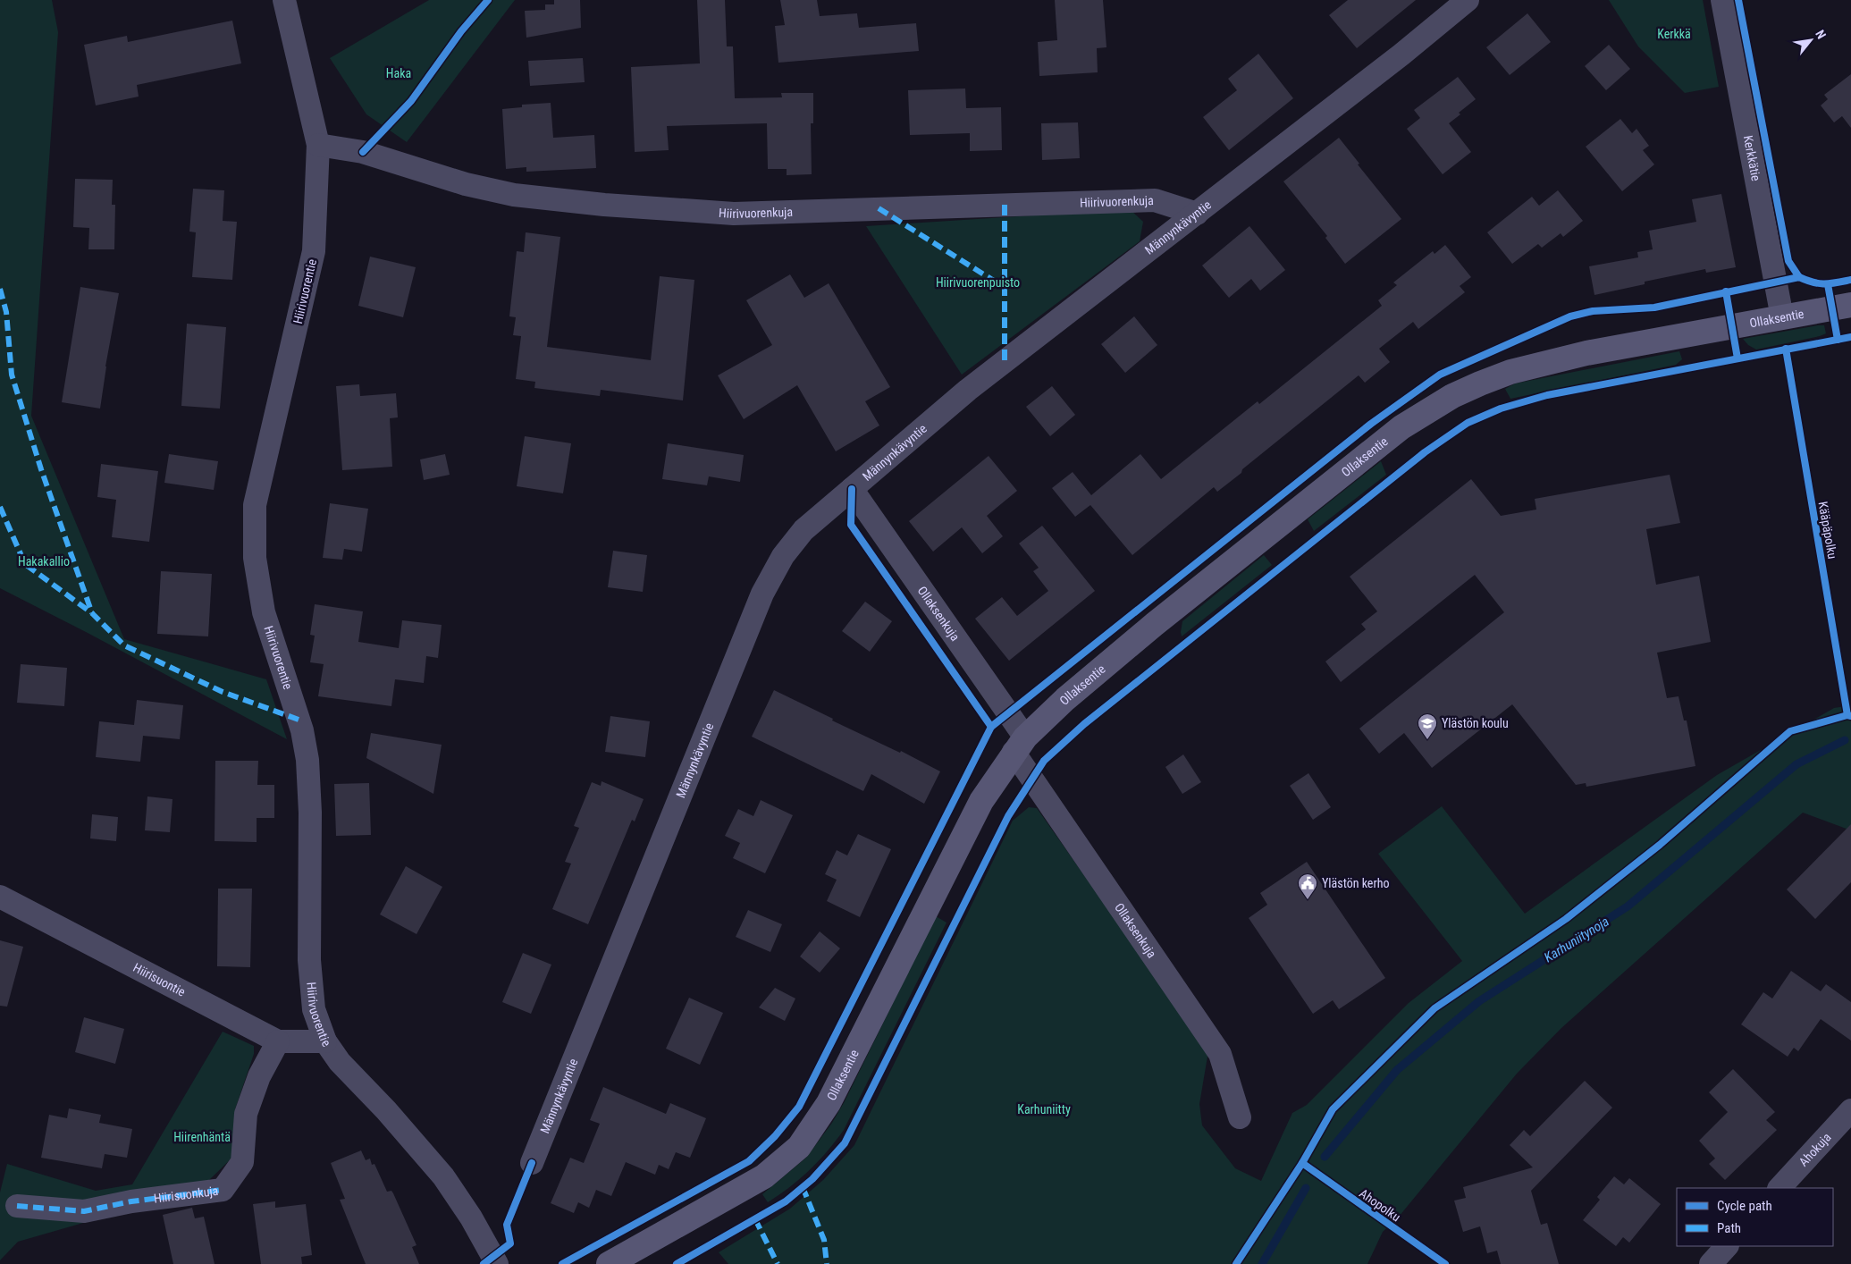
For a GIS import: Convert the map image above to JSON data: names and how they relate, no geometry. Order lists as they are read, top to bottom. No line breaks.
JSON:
{"streets":{"street":["Kerkkätie","Hiirivuorenkuja","Männynkävyntie","Hiirivuorentie","Ollaksentie","Ollaksenkuja","Hiirisuontie","Ahokuja","Hiirisuonkuja"],"cycle path":["Kääpäpolku","Ahopolku"]},"crossings":[["Kerkkätie","Ollaksentie"],["Hiirivuorenkuja","Männynkävyntie"],["Hiirivuorenkuja","Hiirivuorentie"],["Männynkävyntie","Ollaksenkuja"],["Hiirivuorentie","Hiirisuontie"],["Ollaksentie","Ollaksenkuja"],["Hiirisuontie","Hiirisuonkuja"]],"water":["Karhuniitynoja"],"parks":["Kerkkä","Haka","Hiirivuorenpuisto","Hakakallio","Karhuniitty","Hiirenhäntä"],"places":{"school or university":["Ylästön koulu"],"public building":["Ylästön kerho"]},"legend":["Cycle path","Path"],"north":"top right"}
